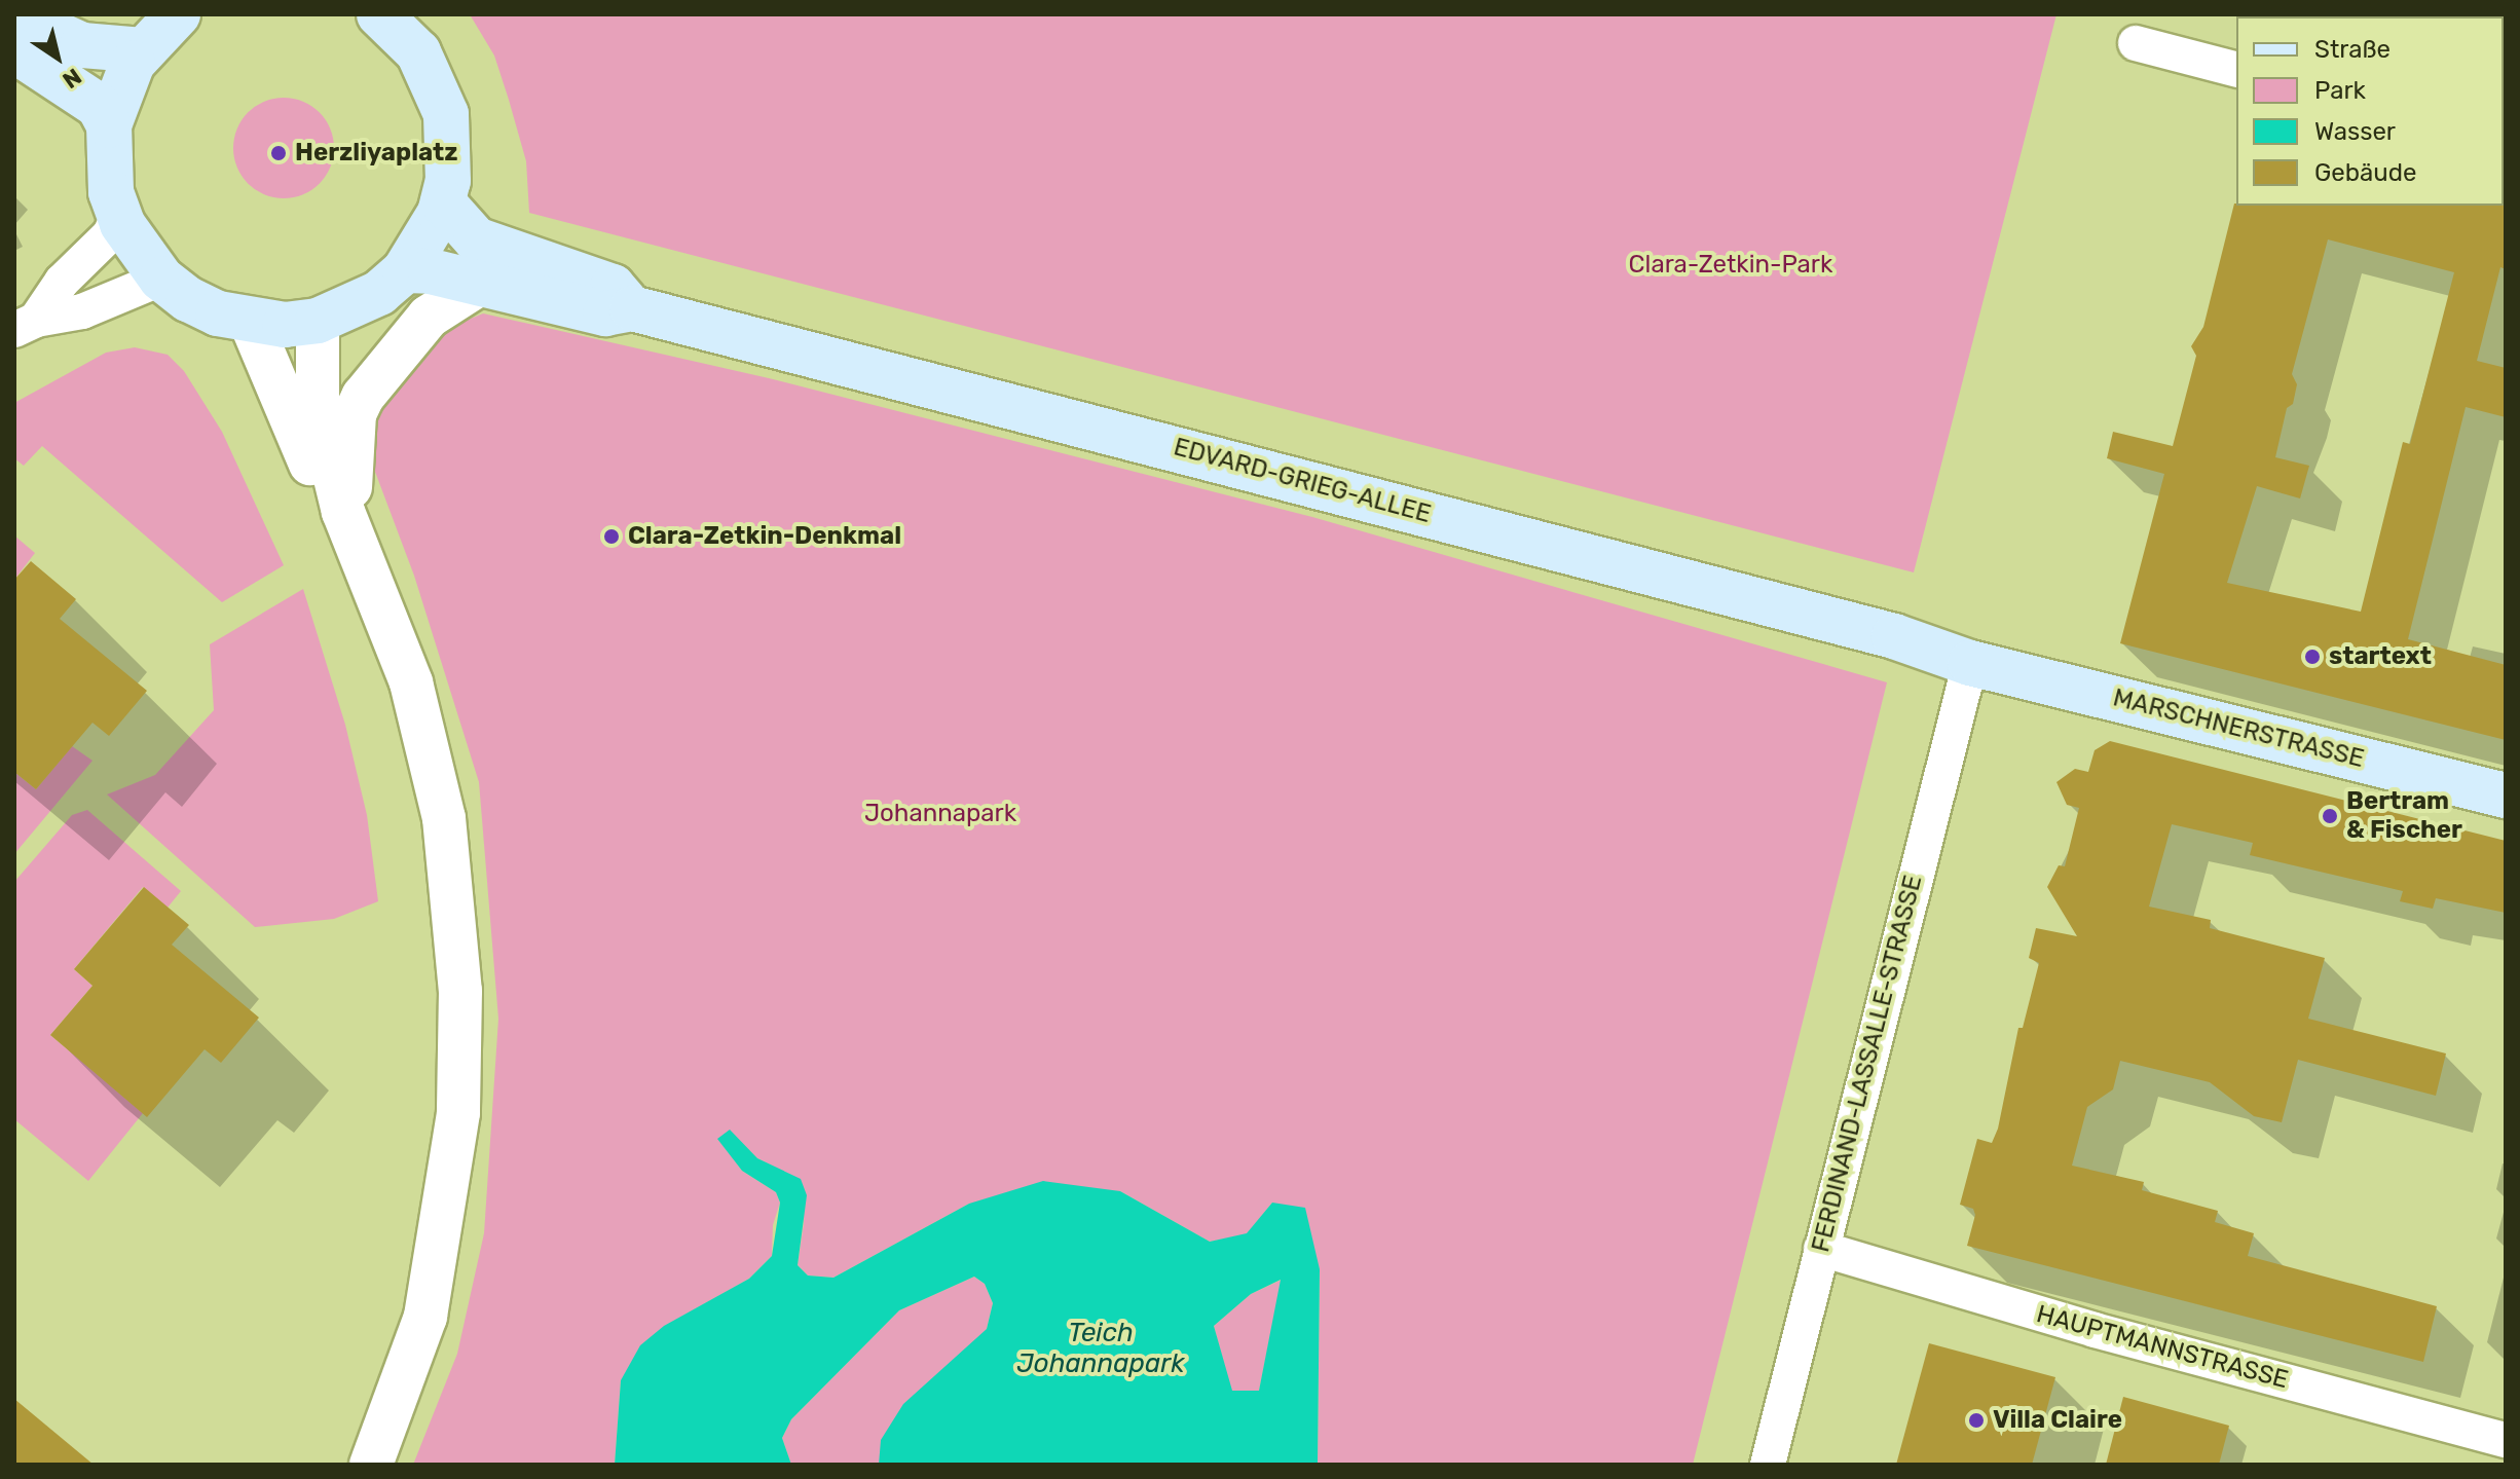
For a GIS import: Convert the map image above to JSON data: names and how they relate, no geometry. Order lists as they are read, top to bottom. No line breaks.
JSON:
{"streets":{"main road":["EDVARD-GRIEG-ALLEE","MARSCHNERSTRASSE"],"street":["FERDINAND-LASSALLE-STRASSE","HAUPTMANNSTRASSE"]},"crossings":[["EDVARD-GRIEG-ALLEE","MARSCHNERSTRASSE"],["EDVARD-GRIEG-ALLEE","FERDINAND-LASSALLE-STRASSE"],["MARSCHNERSTRASSE","FERDINAND-LASSALLE-STRASSE"],["FERDINAND-LASSALLE-STRASSE","HAUPTMANNSTRASSE"]],"water":["Teich Johannapark"],"parks":["Clara-Zetkin-Park","Johannapark"],"places":["Herzliyaplatz","Clara-Zetkin-Denkmal","startext","Bertram & Fischer","Villa Claire"],"legend":["Straße","Park","Wasser","Gebäude"],"north":"bottom right"}
